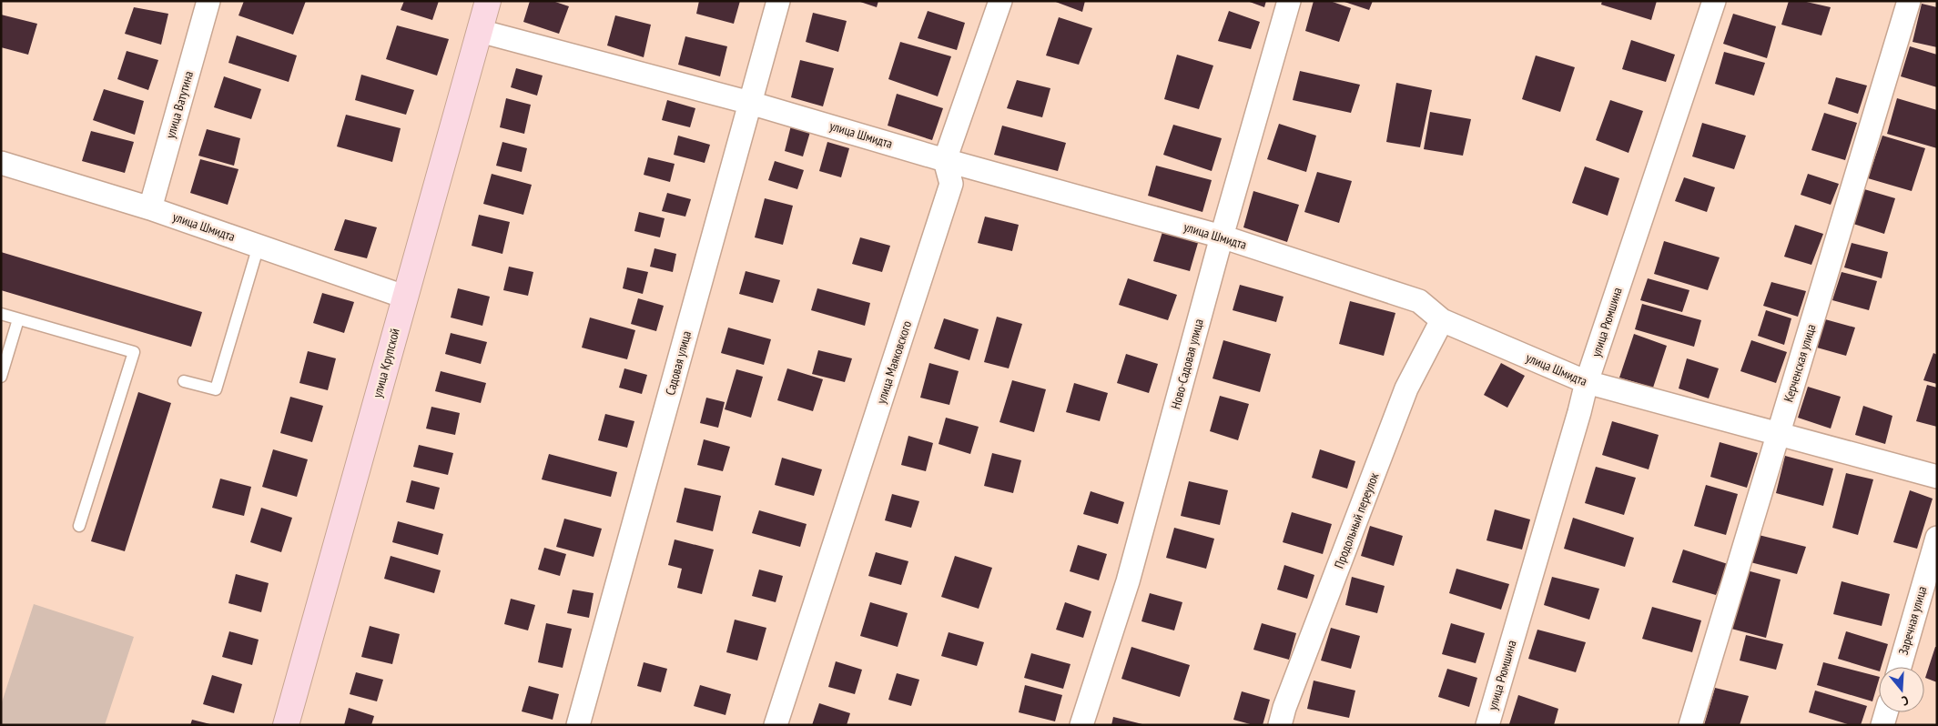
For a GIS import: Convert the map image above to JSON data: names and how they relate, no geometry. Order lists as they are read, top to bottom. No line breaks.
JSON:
{"streets":{"main road":["улица Крупской"],"street":["улица Ватутина","улица Шмидта","улица Рюмшина","улица Маяковского","Садовая улица","Керченская улица","Ново-Садовая улица","Продольный переулок","Заречная улица"]},"crossings":[["улица Ватутина","улица Шмидта"],["улица Шмидта","улица Рюмшина"],["улица Шмидта","улица Маяковского"],["улица Шмидта","улица Крупской"],["улица Шмидта","Садовая улица"],["улица Шмидта","Керченская улица"],["улица Шмидта","Ново-Садовая улица"],["улица Шмидта","Продольный переулок"]],"north":"bottom"}
